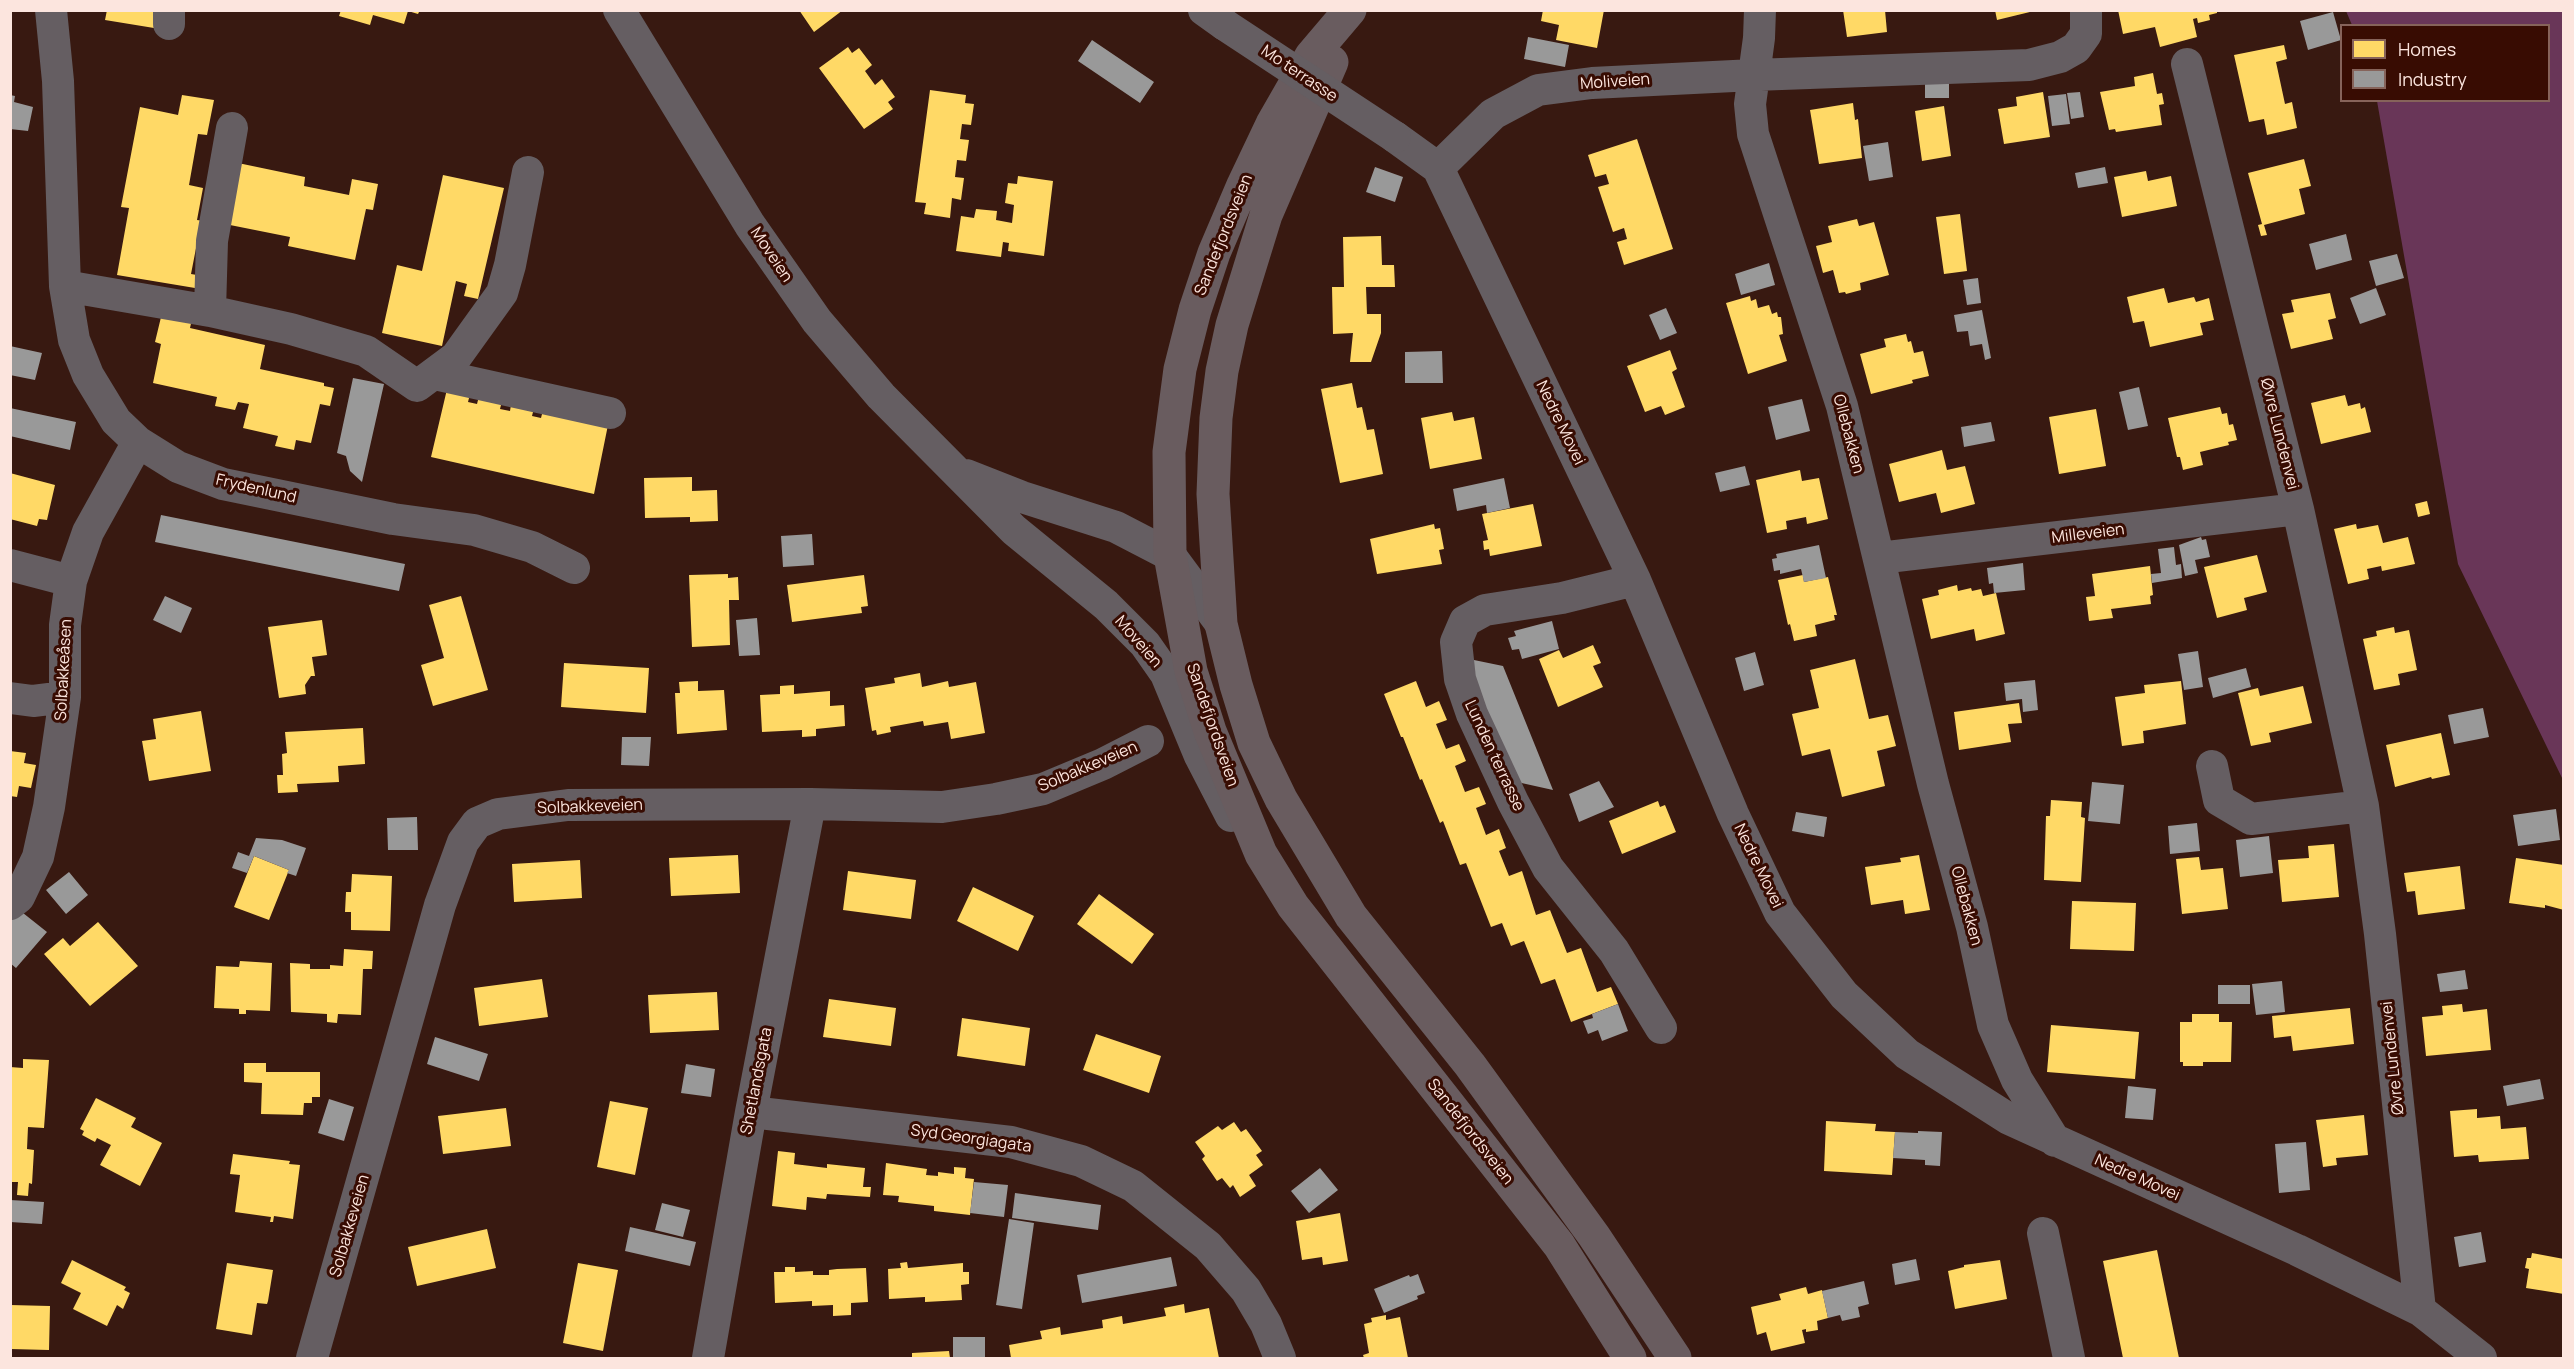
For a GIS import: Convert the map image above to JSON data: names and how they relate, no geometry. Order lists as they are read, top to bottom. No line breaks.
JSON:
{"streets":{"main road":["Sandefjordsveien"],"street":["Mo terrasse","Moliveien","Moveien","Nedre Movei","Ollebakken","Øvre Lundenvei","Frydenlund","Milleveien","Solbakkeåsen","Lunden terrasse","Solbakkeveien","Shetlandsgata","Syd Georgiagata"]},"crossings":[["Mo terrasse","Nedre Movei"],["Moliveien","Nedre Movei"],["Moliveien","Ollebakken"],["Sandefjordsveien","Moveien"],["Nedre Movei","Ollebakken"],["Nedre Movei","Øvre Lundenvei"],["Nedre Movei","Lunden terrasse"],["Ollebakken","Milleveien"],["Øvre Lundenvei","Milleveien"],["Frydenlund","Solbakkeåsen"],["Solbakkeveien","Shetlandsgata"],["Shetlandsgata","Syd Georgiagata"]],"legend":["Homes","Industry"]}
